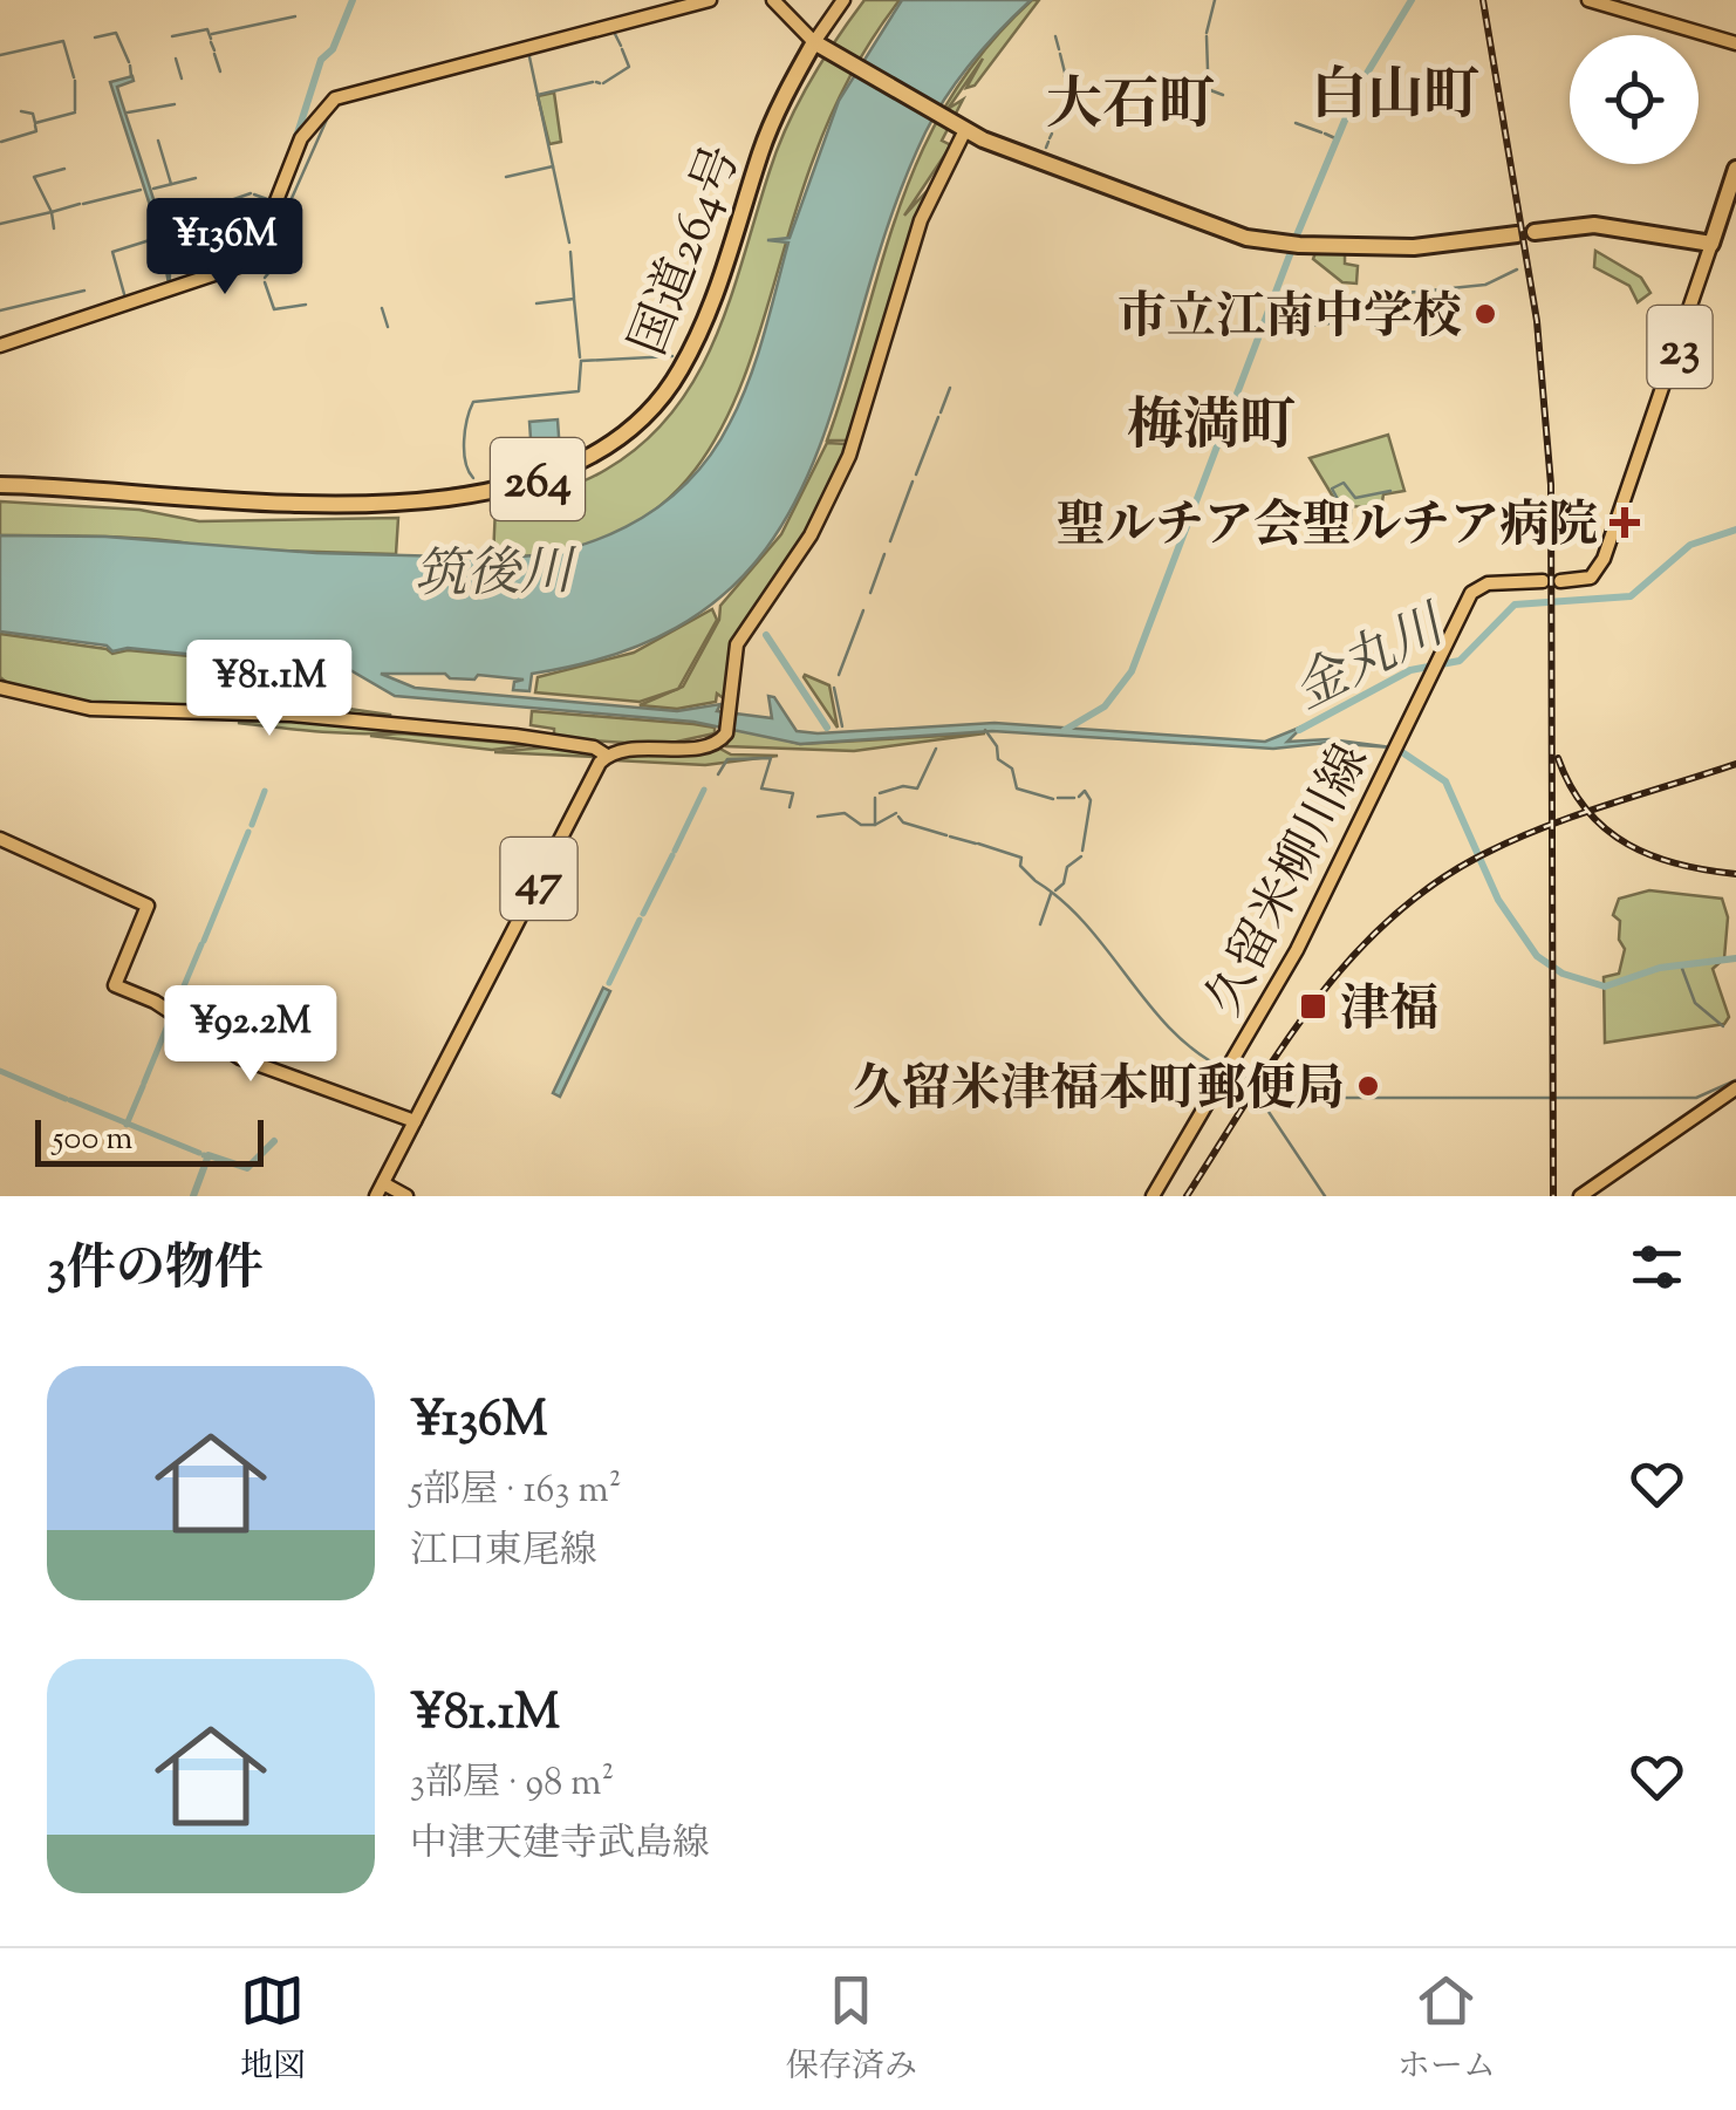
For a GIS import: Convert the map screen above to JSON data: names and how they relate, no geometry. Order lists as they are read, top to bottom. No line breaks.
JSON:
{"streets":{"highway":["国道264号","264"],"main road":["23","47","久留米柳川線"]},"districts":["白山町","大石町","梅満町"],"water":["筑後川","金丸川"],"places":{"other":["市立江南中学校","久留米津福本町郵便局"],"health":["聖ルチア会聖ルチア病院"],"transit":["津福"]},"scale_bar":"500 m","page":{"price":["¥136M","¥81.1M","¥92.2M"],"scale":"500 m","heading":"3件の物件","list":[{"name":"¥136M","note":"5部屋 · 163 m² · 江口東尾線"},{"name":"¥81.1M","note":"3部屋 · 98 m² · 中津天建寺武島線"}],"tabs":["地図","保存済み","ホーム"]}}
